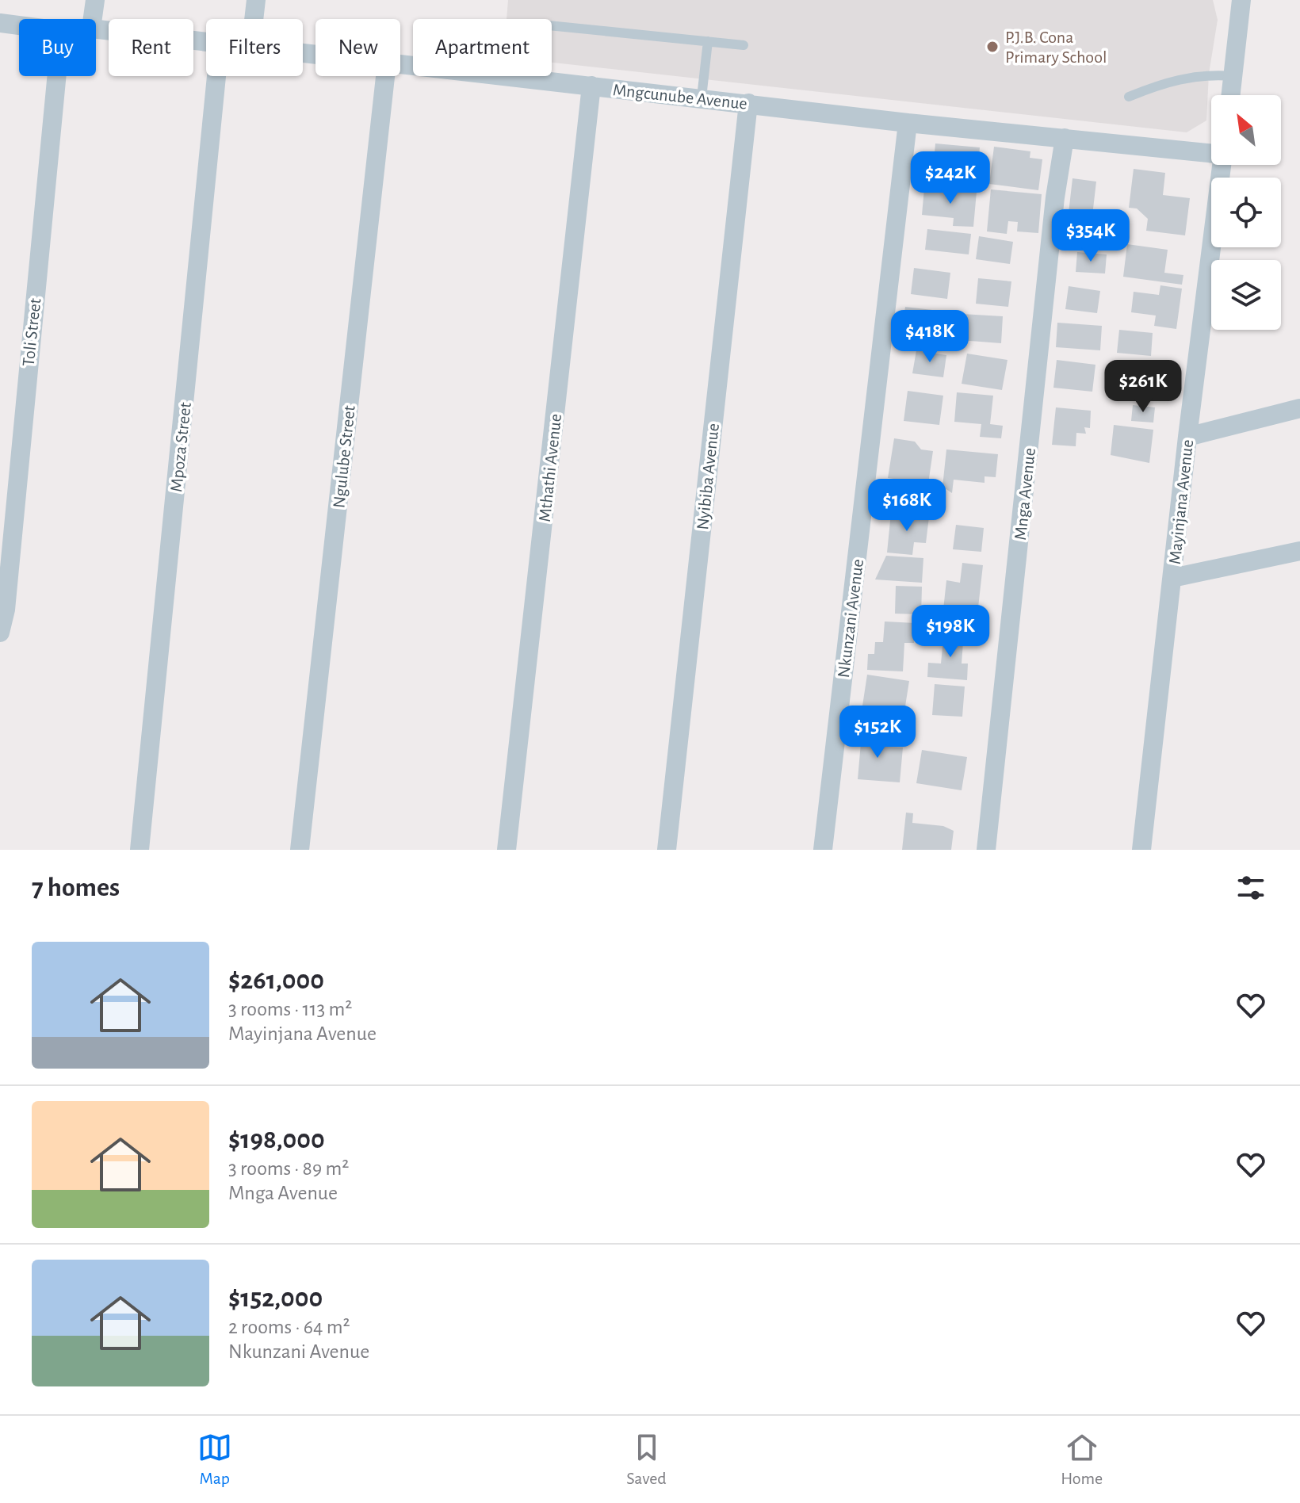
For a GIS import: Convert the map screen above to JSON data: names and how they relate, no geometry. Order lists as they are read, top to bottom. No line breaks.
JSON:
{"streets":{"street":["Mngcunube Avenue","Toli Street","Mpoza Street","Ngulube Street","Mthathi Avenue","Nyibiba Avenue","Mnga Avenue","Mayinjana Avenue","Nkunzani Avenue"]},"crossings":[["Mngcunube Avenue","Mthathi Avenue"],["Mngcunube Avenue","Nyibiba Avenue"],["Mngcunube Avenue","Mnga Avenue"],["Mngcunube Avenue","Nkunzani Avenue"]],"places":["P.J.B. Cona Primary School"],"north":"top left","page":{"chip":["Buy","Rent","Filters","New","Apartment"],"price":["$242K","$354K","$418K","$261K","$168K","$198K","$152K"],"heading":"7 homes","list":[{"name":"$261,000","note":"3 rooms · 113 m² · Mayinjana Avenue"},{"name":"$198,000","note":"3 rooms · 89 m² · Mnga Avenue"},{"name":"$152,000","note":"2 rooms · 64 m² · Nkunzani Avenue"}],"tabs":["Map","Saved","Home"]}}
